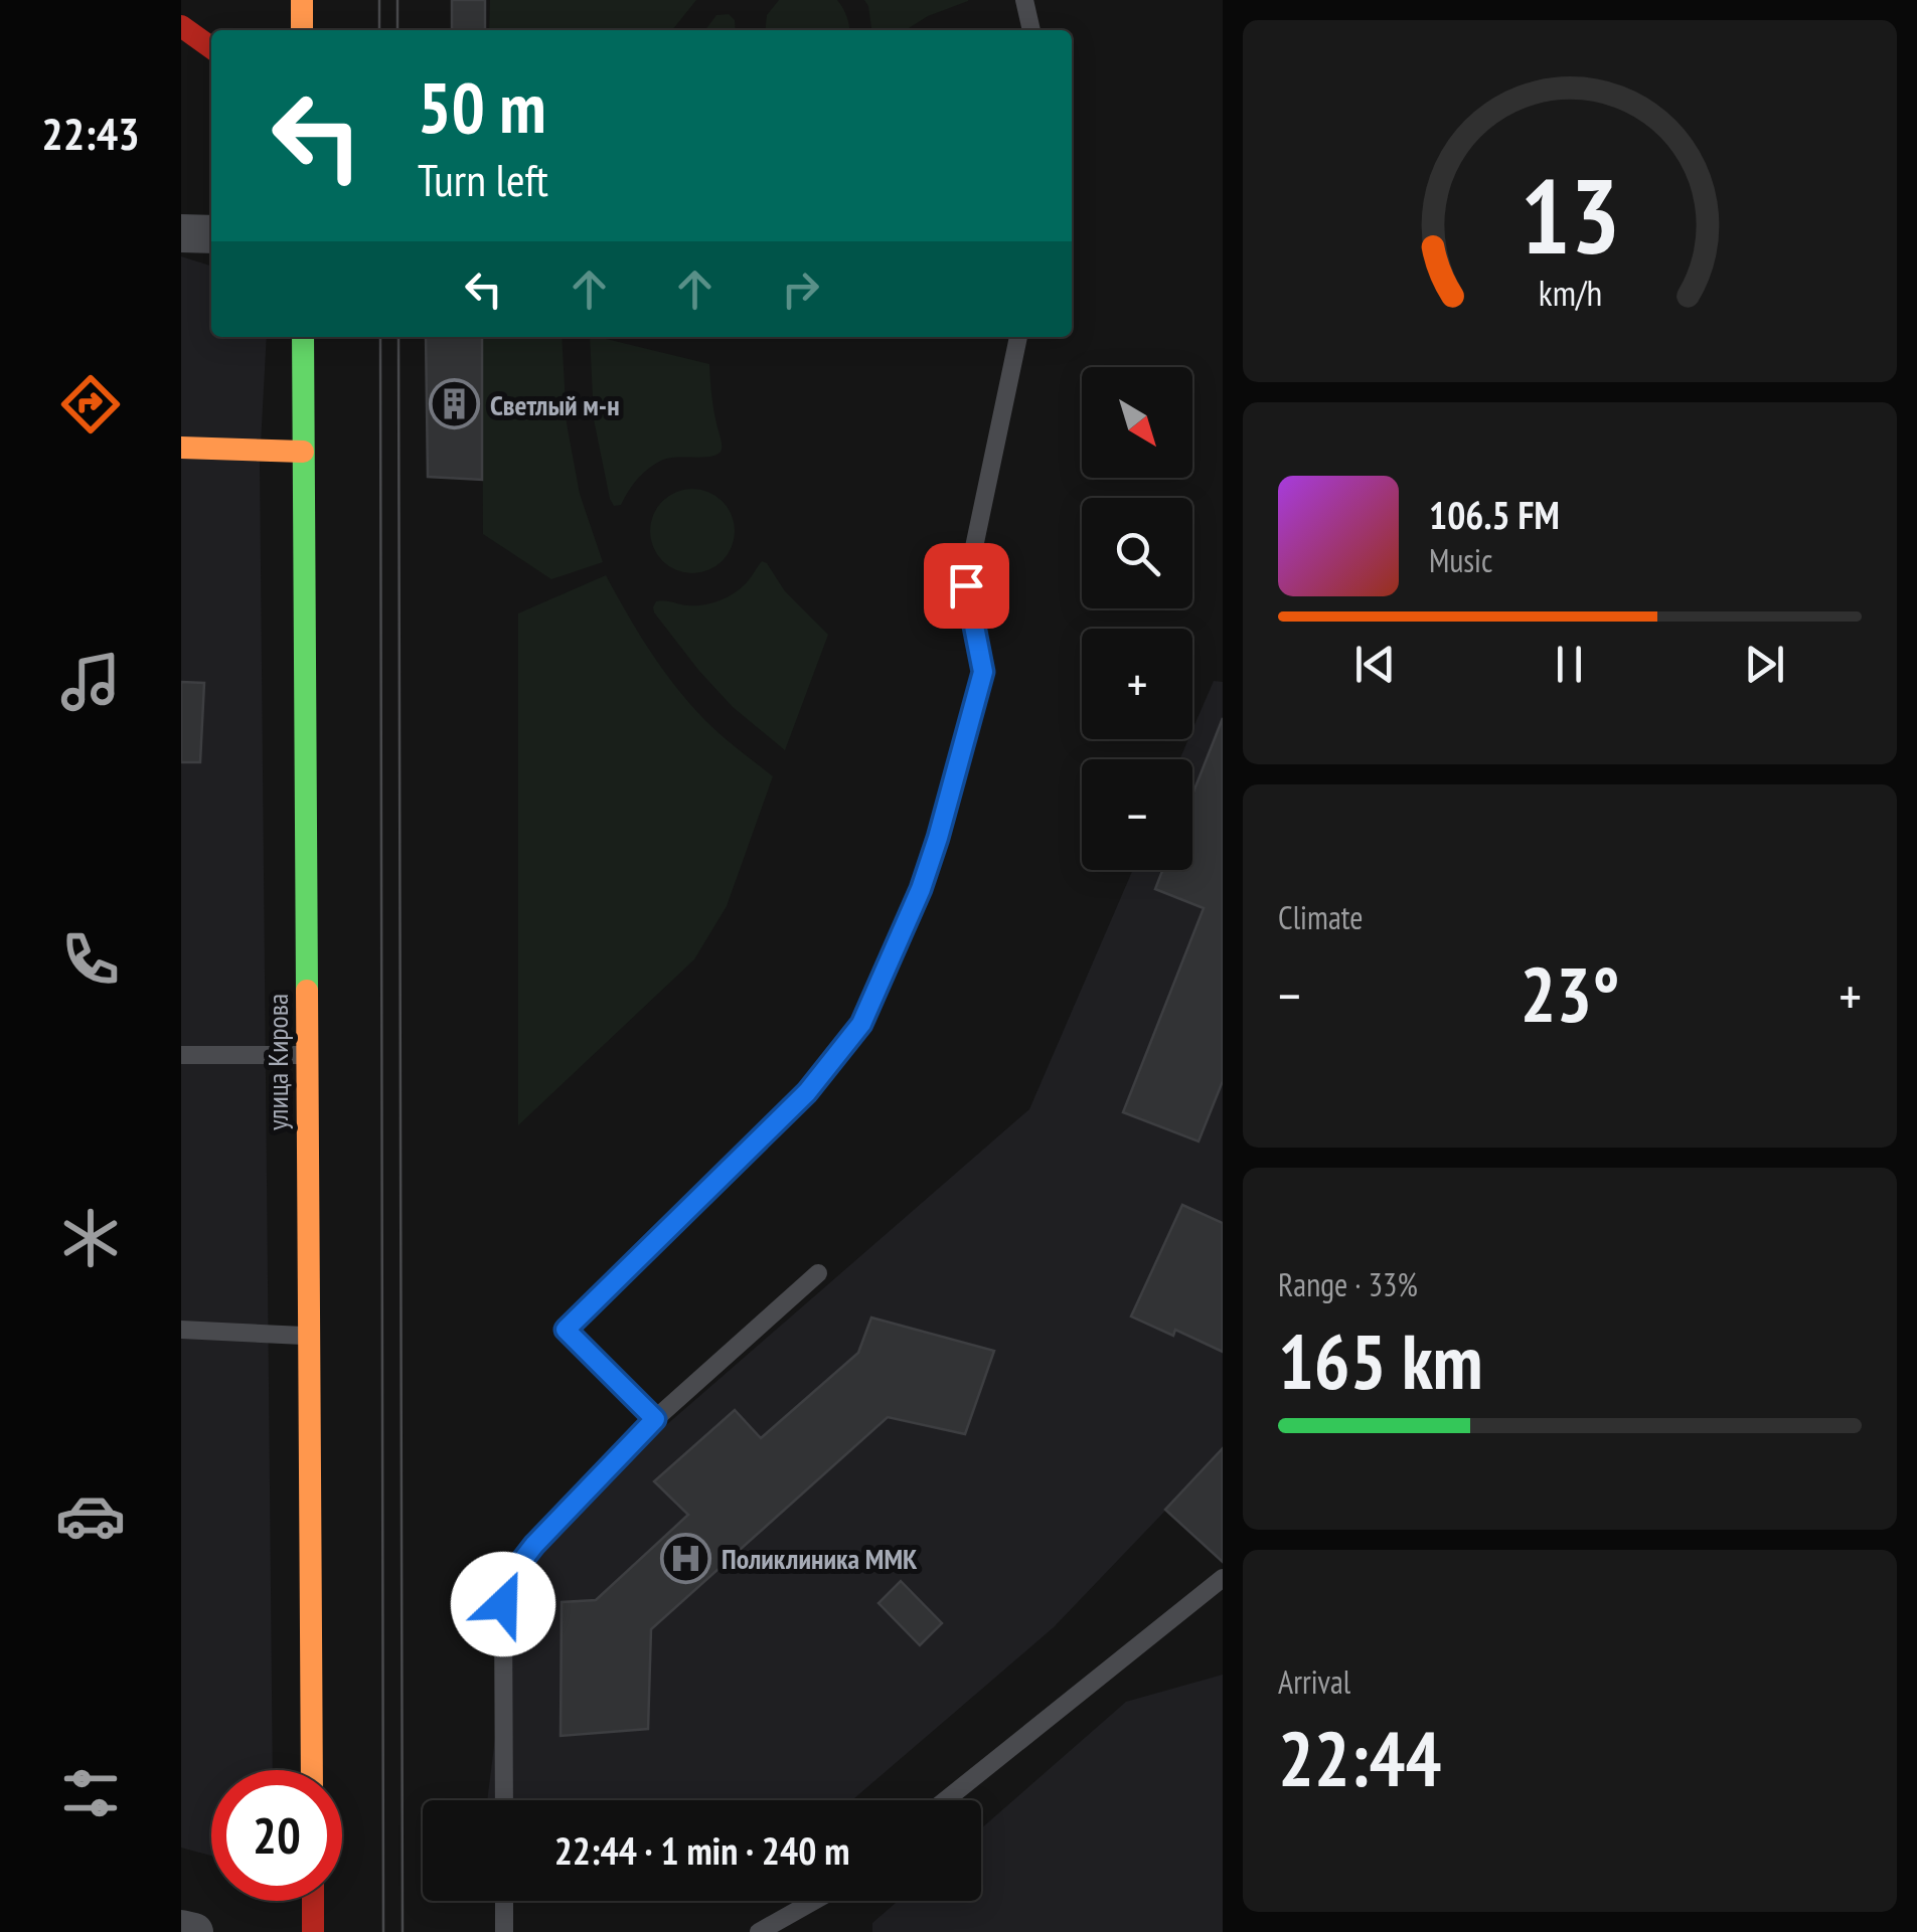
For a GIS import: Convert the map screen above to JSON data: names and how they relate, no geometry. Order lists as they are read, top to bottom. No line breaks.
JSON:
{"streets":{"main road":["улица Кирова"]},"places":{"building":["Светлый м-н"],"hospital":["Поликлиника ММК"]},"north":"bottom right","page":{"tabs":"22:43","turn":["50 m","Turn left"],"map_buttons":["+","−"],"song":["106.5 FM","Music"],"tile":["Climate",["Range · 33%","165 km"],["Arrival","22:44"]],"heat":["−","23°","+"],"limit":"20","trip":"22:44 · 1 min · 240 m","gauge":["13","km/h"]}}
